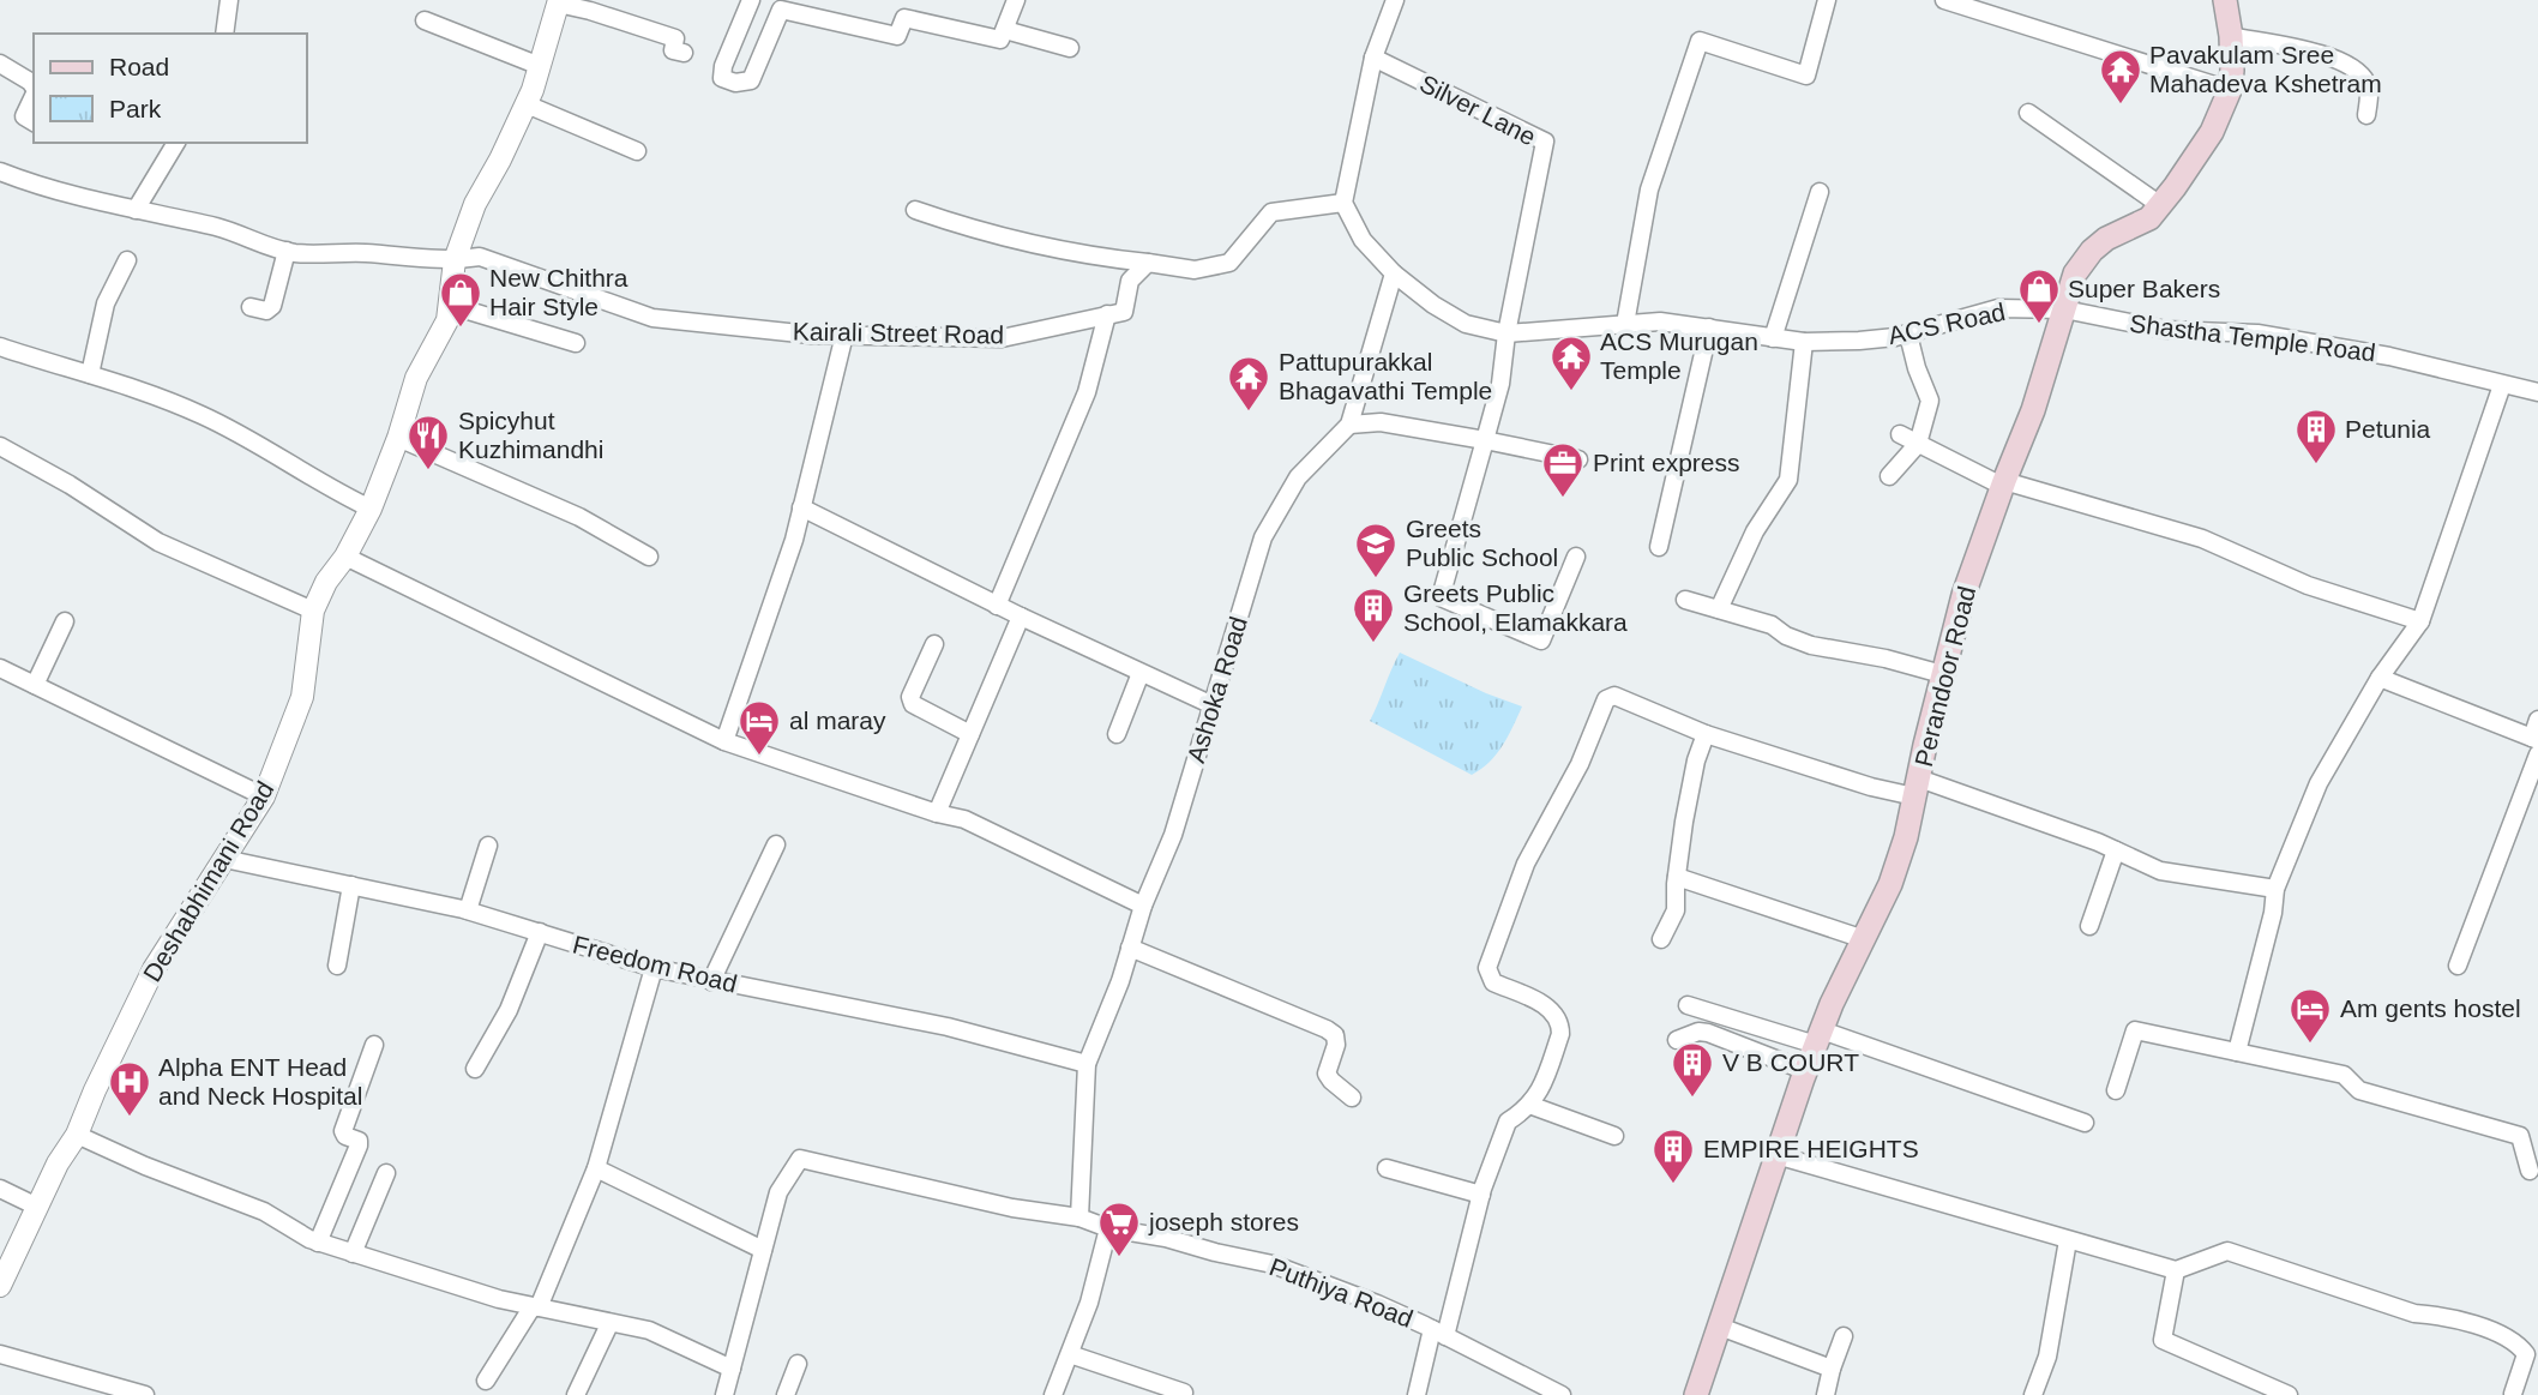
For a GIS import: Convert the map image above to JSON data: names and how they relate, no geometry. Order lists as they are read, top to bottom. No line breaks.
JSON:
{"streets":{"main road":["Perandoor Road"],"street":["Silver Lane","ACS Road","Kairali Street Road","Shastha Temple Road","Ashoka Road","Deshabhimani Road","Freedom Road","Puthiya Road"]},"crossings":[["Silver Lane","ACS Road"],["ACS Road","Shastha Temple Road"],["ACS Road","Perandoor Road"],["ACS Road","Ashoka Road"],["Kairali Street Road","Deshabhimani Road"],["Shastha Temple Road","Perandoor Road"],["Ashoka Road","Freedom Road"],["Deshabhimani Road","Freedom Road"]],"places":{"temple":["Pavakulam Sree Mahadeva Kshetram","ACS Murugan Temple","Pattupurakkal Bhagavathi Temple"],"shop":["Super Bakers","New Chithra Hair Style"],"building":["Petunia","Greets Public School, Elamakkara","V B COURT","EMPIRE HEIGHTS"],"restaurant":["Spicyhut Kuzhimandhi"],"office":["Print express"],"school or university":["Greets Public School"],"hotel":["al maray","Am gents hostel"],"hospital":["Alpha ENT Head and Neck Hospital"],"supermarket":["joseph stores"]},"legend":["Road","Park"]}
